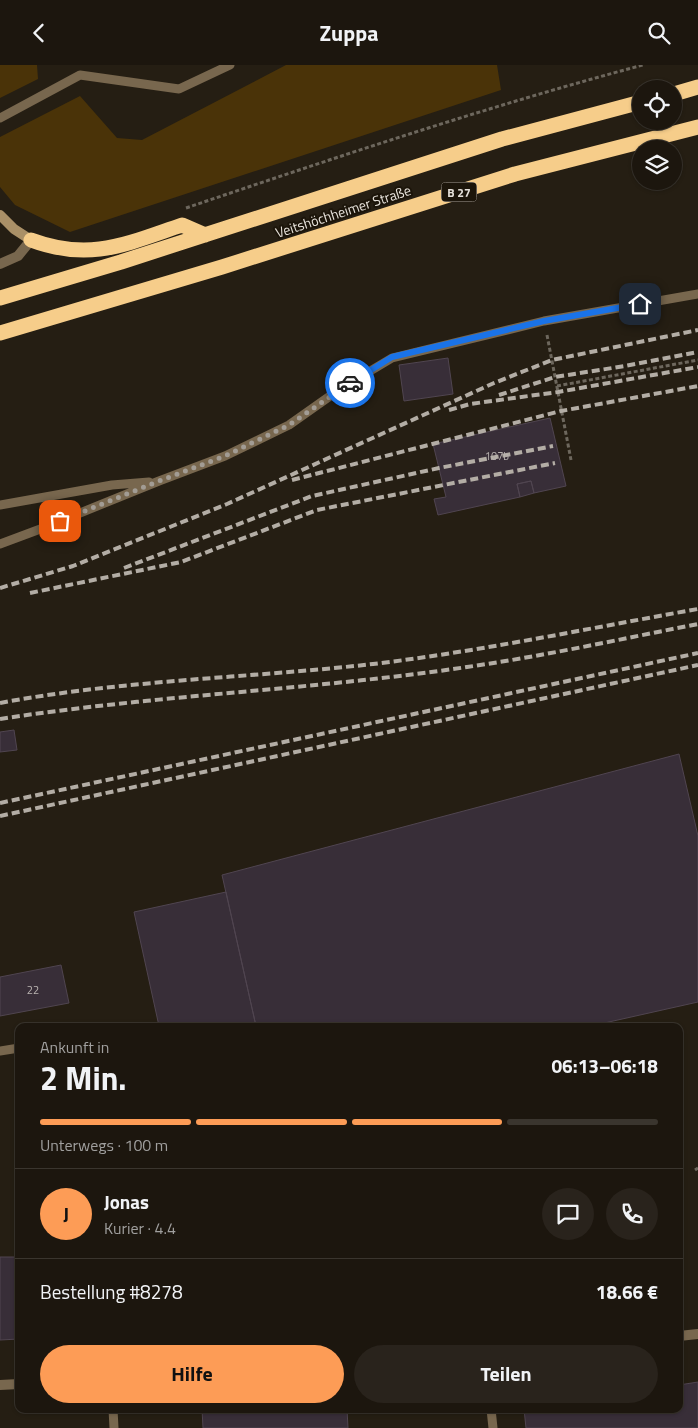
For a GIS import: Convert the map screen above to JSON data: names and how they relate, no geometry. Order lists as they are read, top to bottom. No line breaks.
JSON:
{"streets":{"highway":["B 27","Veitshöchheimer Straße"]},"house_numbers":["107b","22"],"page":{"header":"Zuppa","heading":["2 Min.","Ankunft in","06:13–06:18"],"panel":["Jonas","Kurier · 4.4","Bestellung #8278","18.66 €"],"bar":"Unterwegs · 100 m","round":"J","buttons":["Hilfe","Teilen"]}}
